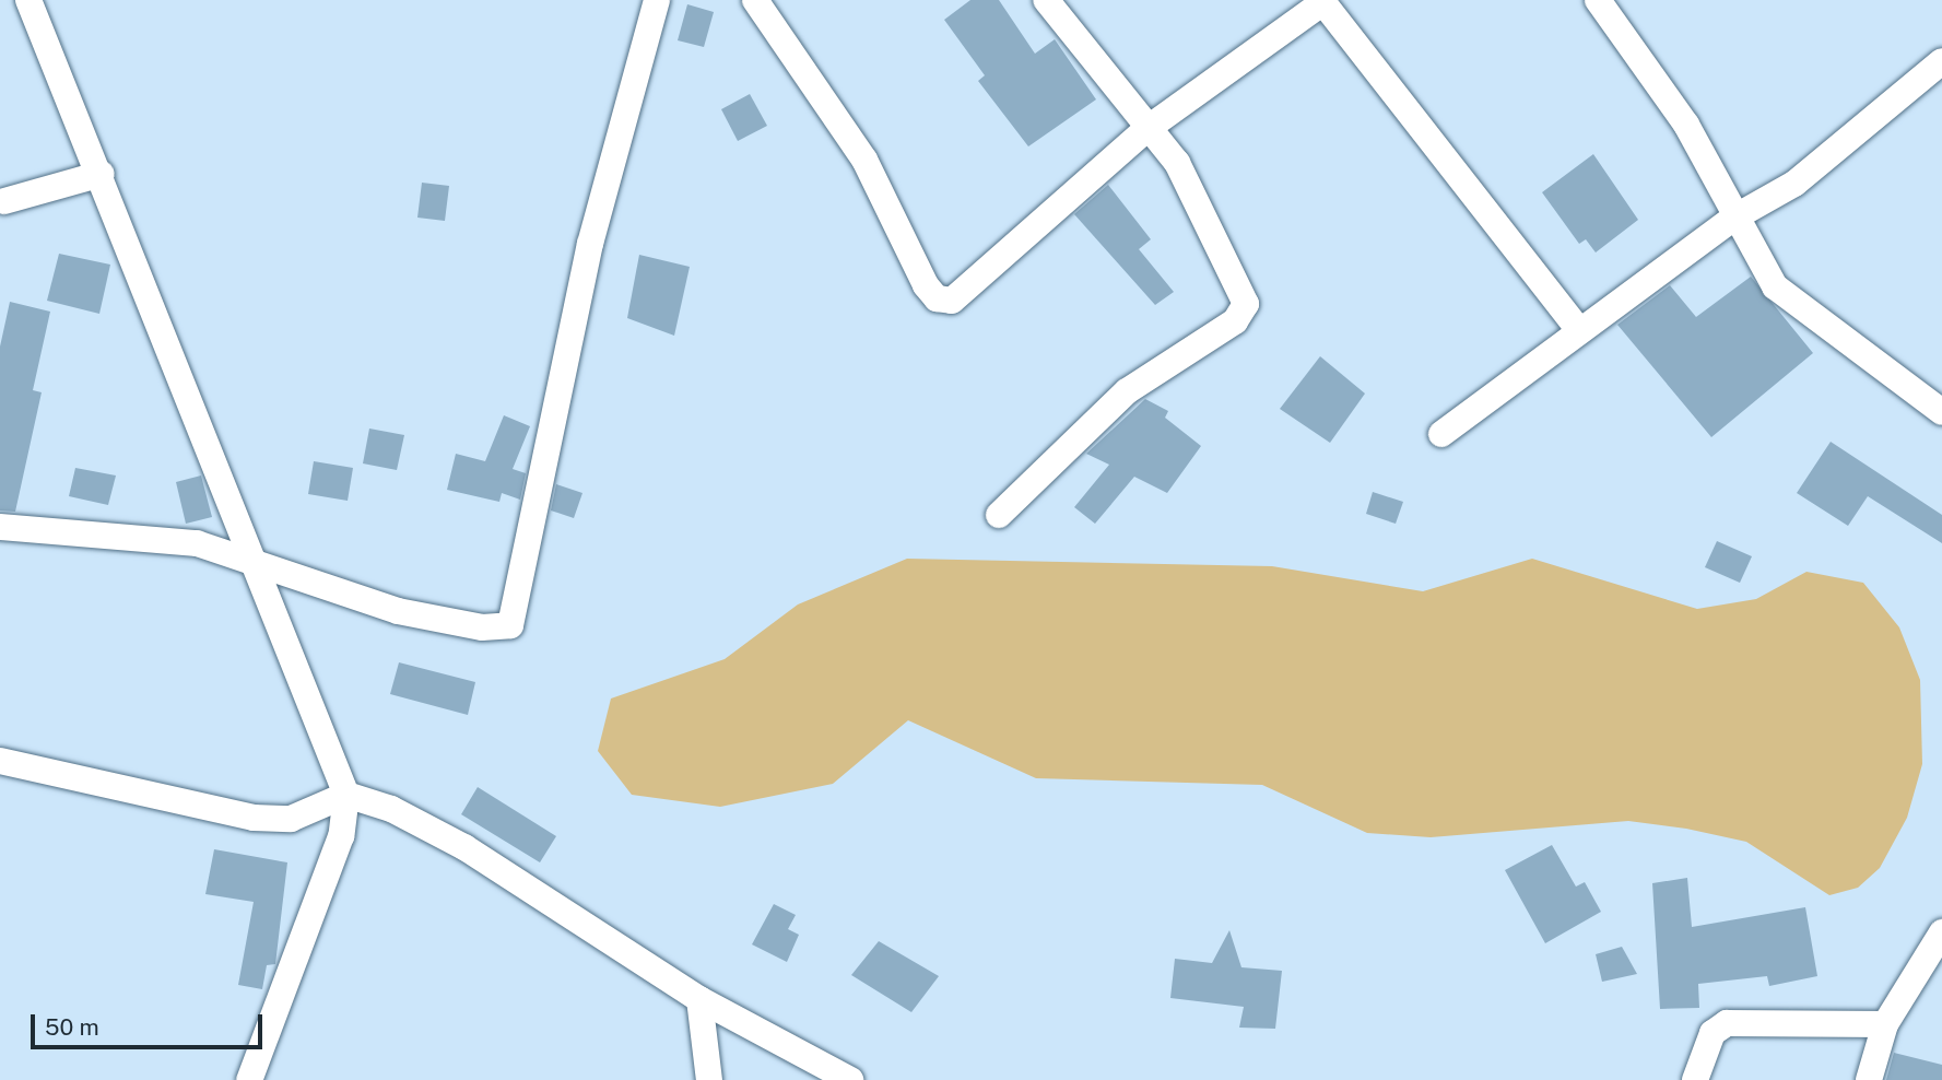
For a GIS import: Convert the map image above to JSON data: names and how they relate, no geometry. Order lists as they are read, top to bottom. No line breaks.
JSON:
{"scale_bar":"50 m"}
